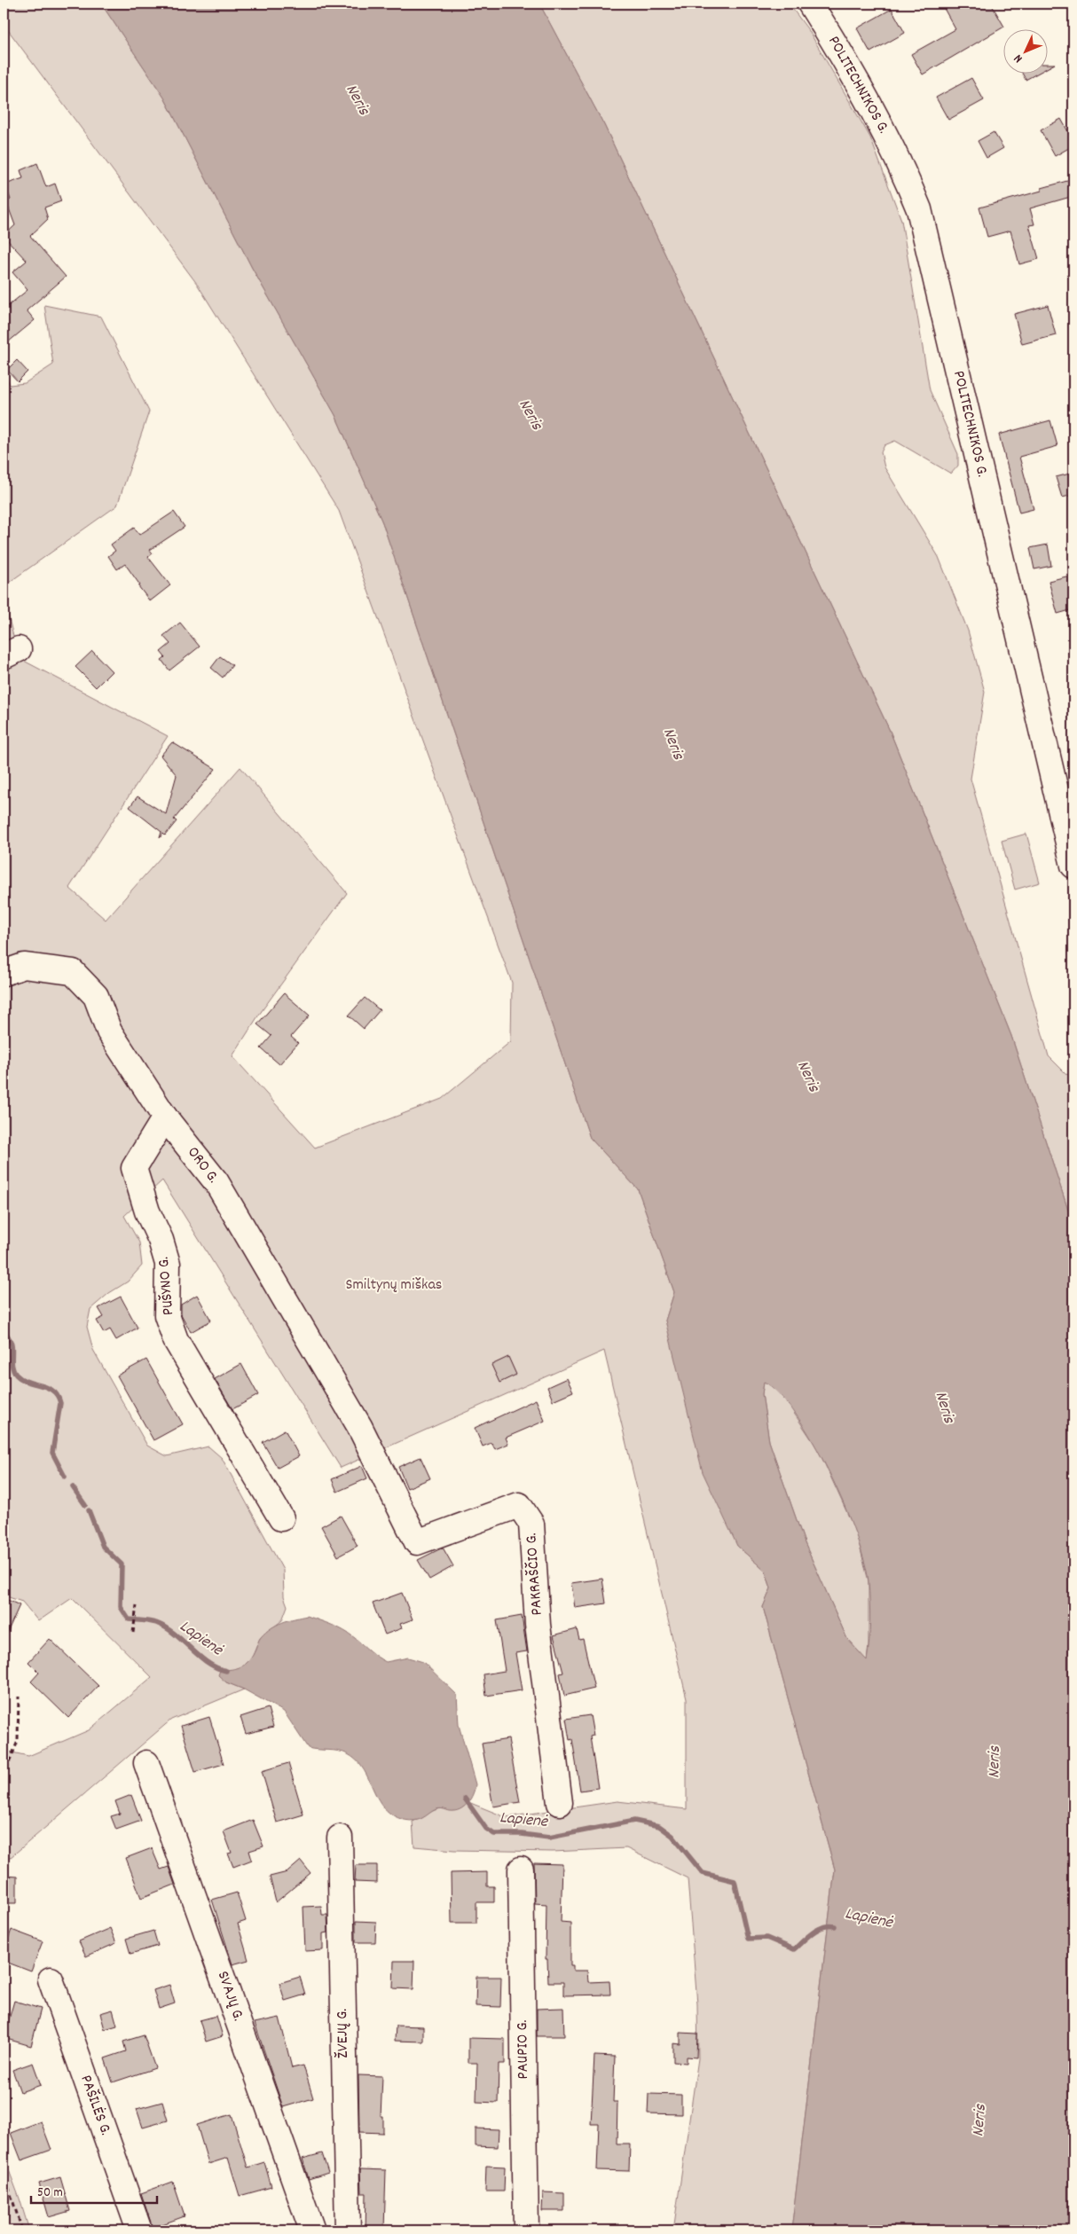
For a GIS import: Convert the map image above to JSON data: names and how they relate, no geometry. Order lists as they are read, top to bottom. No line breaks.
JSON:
{"streets":{"street":["POLITECHNIKOS G.","ORO G.","PUŠYNO G.","PAKRAŠČIO G.","SVAJŲ G.","ŽVEJŲ G.","PAUPIO G.","PAŠILĖS G."]},"crossings":[["ORO G.","PUŠYNO G."],["ORO G.","PAKRAŠČIO G."]],"water":["Neris","Lapienė"],"parks":["Smiltynų miškas"],"scale_bar":"50 m","north":"bottom left"}
